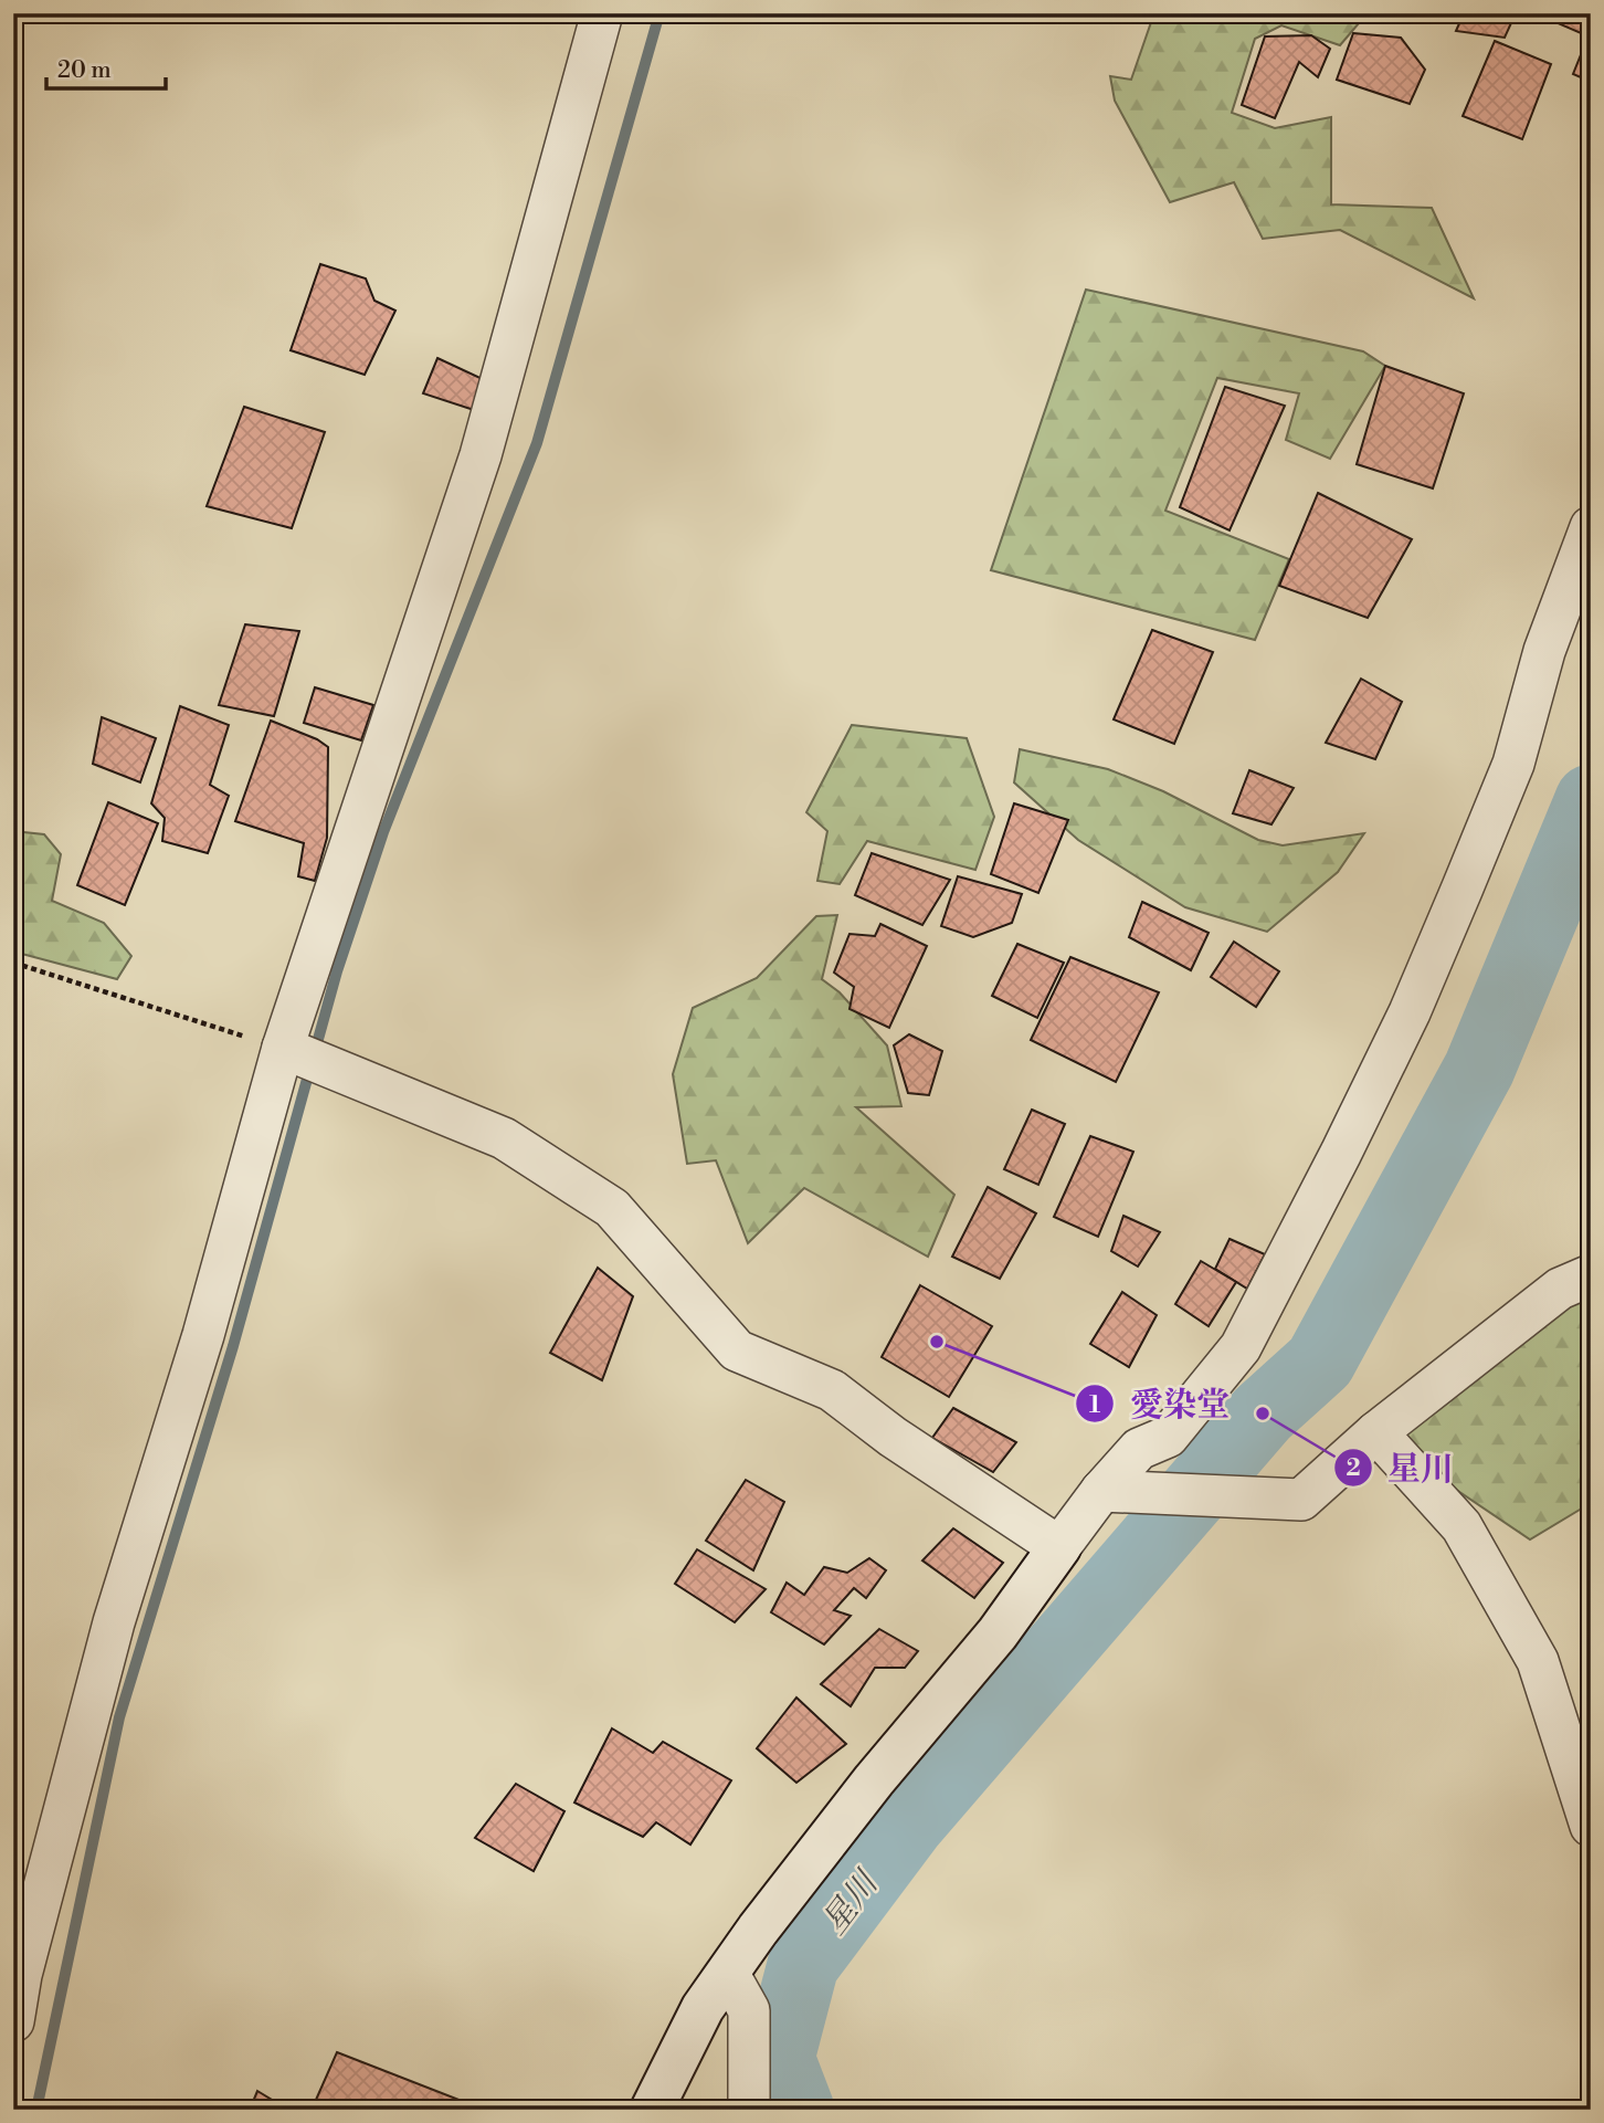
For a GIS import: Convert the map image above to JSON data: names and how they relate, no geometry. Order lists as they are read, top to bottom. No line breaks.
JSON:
{"water":["星川"],"places":["愛染堂","星川"],"scale_bar":"20 m"}
